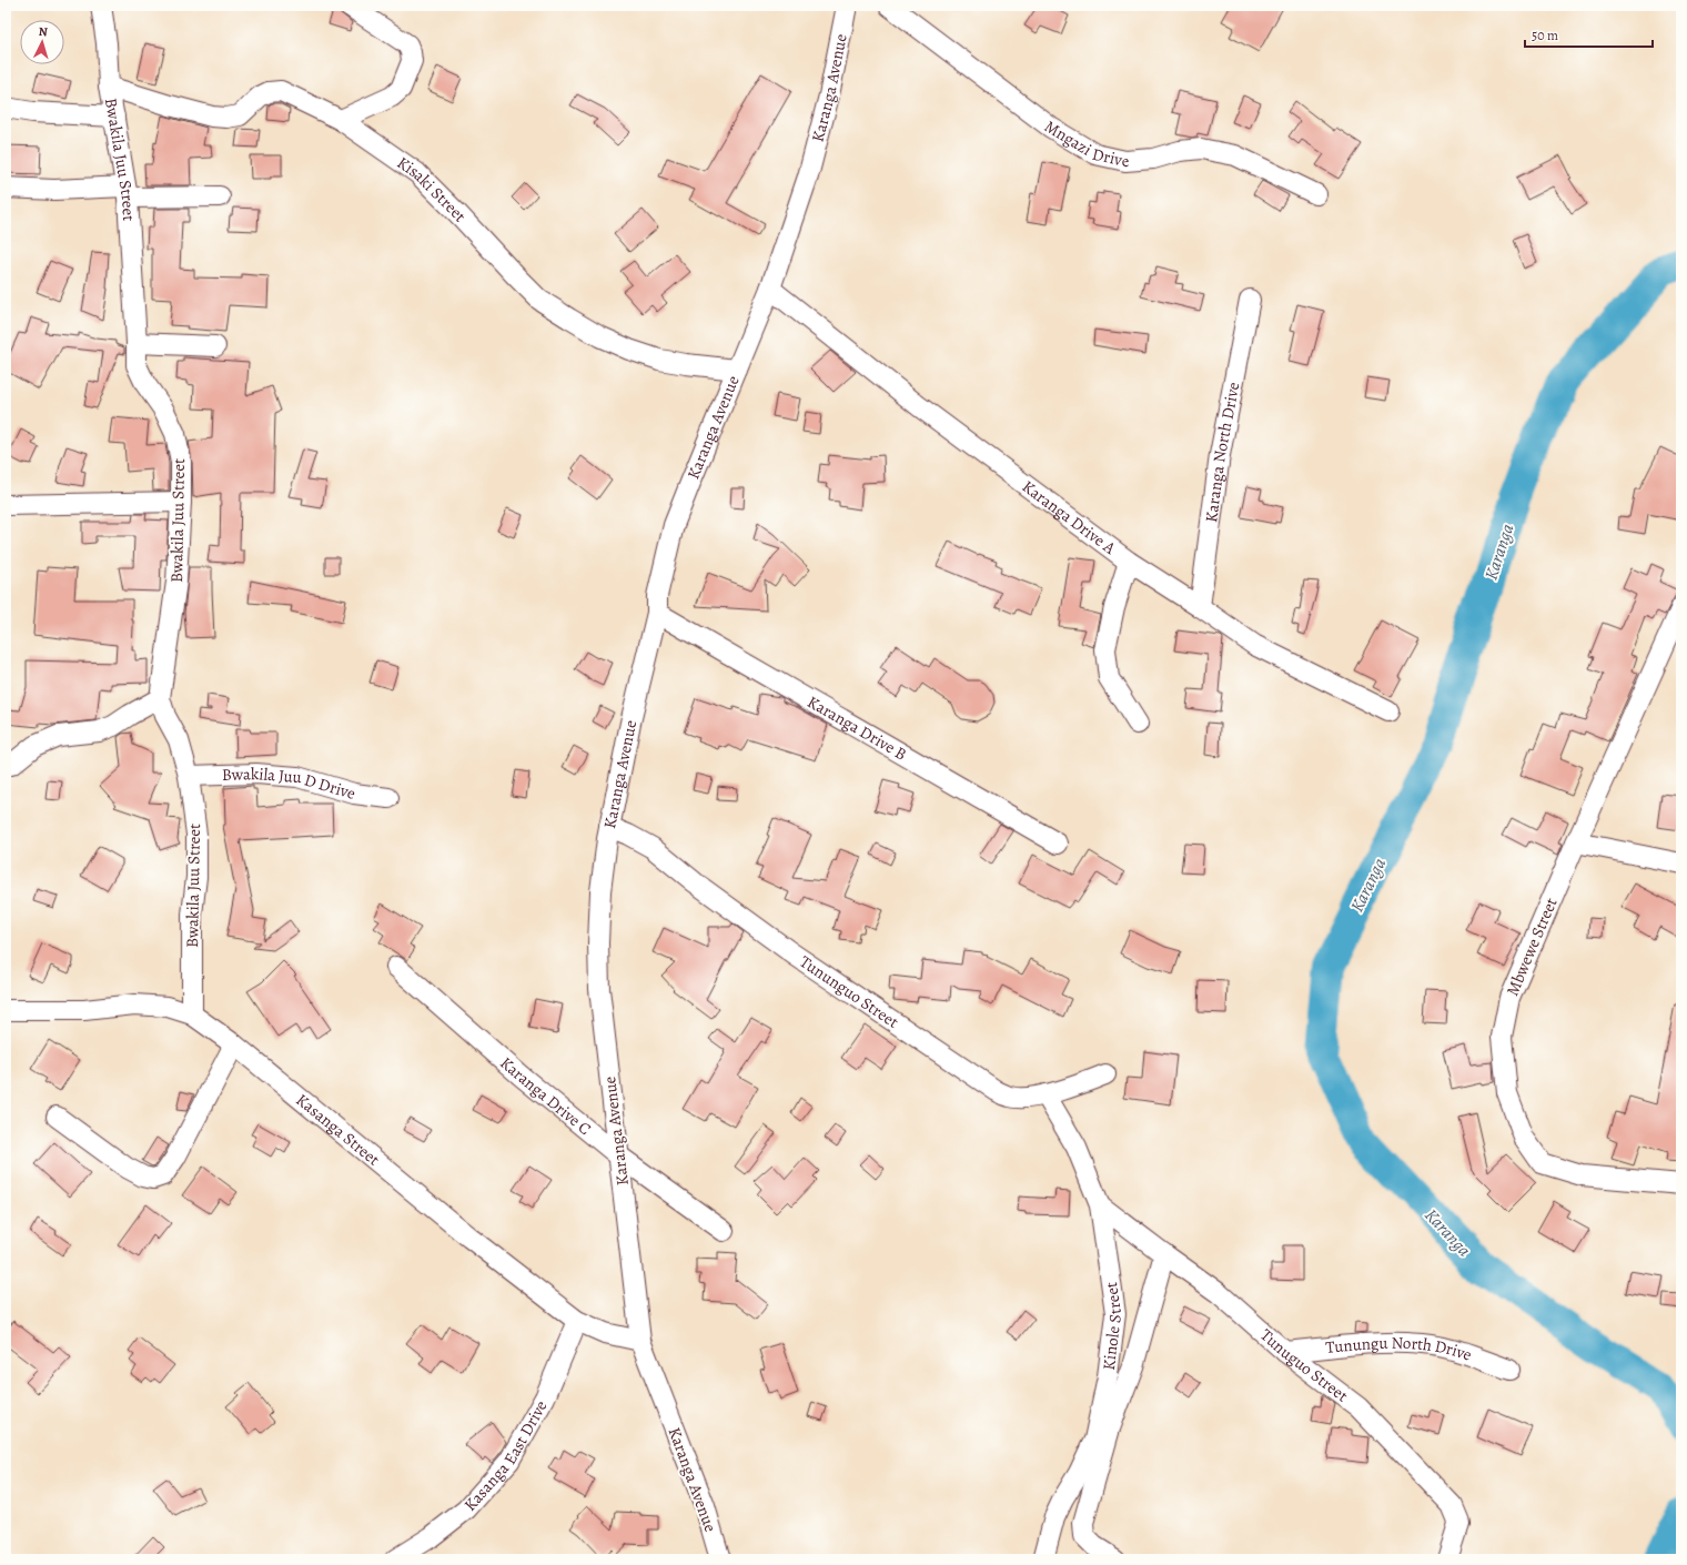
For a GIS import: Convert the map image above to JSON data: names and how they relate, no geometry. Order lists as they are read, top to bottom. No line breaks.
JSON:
{"streets":{"street":["Karanga Avenue","Mngazi Drive","Bwakila Juu Street","Kisaki Street","Karanga North Drive","Karanga Drive A","Karanga Drive B","Bwakila Juu D Drive","Mbwewe Street","Tununguo Street","Karanga Drive C","Kasanga Street","Kinole Street","Tunungu North Drive","Tunuguo Street","Kasanga East Drive"]},"crossings":[["Karanga Avenue","Kisaki Street"],["Karanga Avenue","Karanga Drive A"],["Karanga Avenue","Karanga Drive B"],["Karanga Avenue","Tununguo Street"],["Karanga Avenue","Karanga Drive C"],["Karanga Avenue","Kasanga Street"],["Bwakila Juu Street","Kisaki Street"],["Bwakila Juu Street","Bwakila Juu D Drive"],["Bwakila Juu Street","Kasanga Street"],["Karanga North Drive","Karanga Drive A"],["Tununguo Street","Kinole Street"],["Kasanga Street","Kasanga East Drive"],["Kinole Street","Tunuguo Street"],["Tunungu North Drive","Tunuguo Street"]],"water":["Karanga"],"scale_bar":"50 m","north":"top"}
